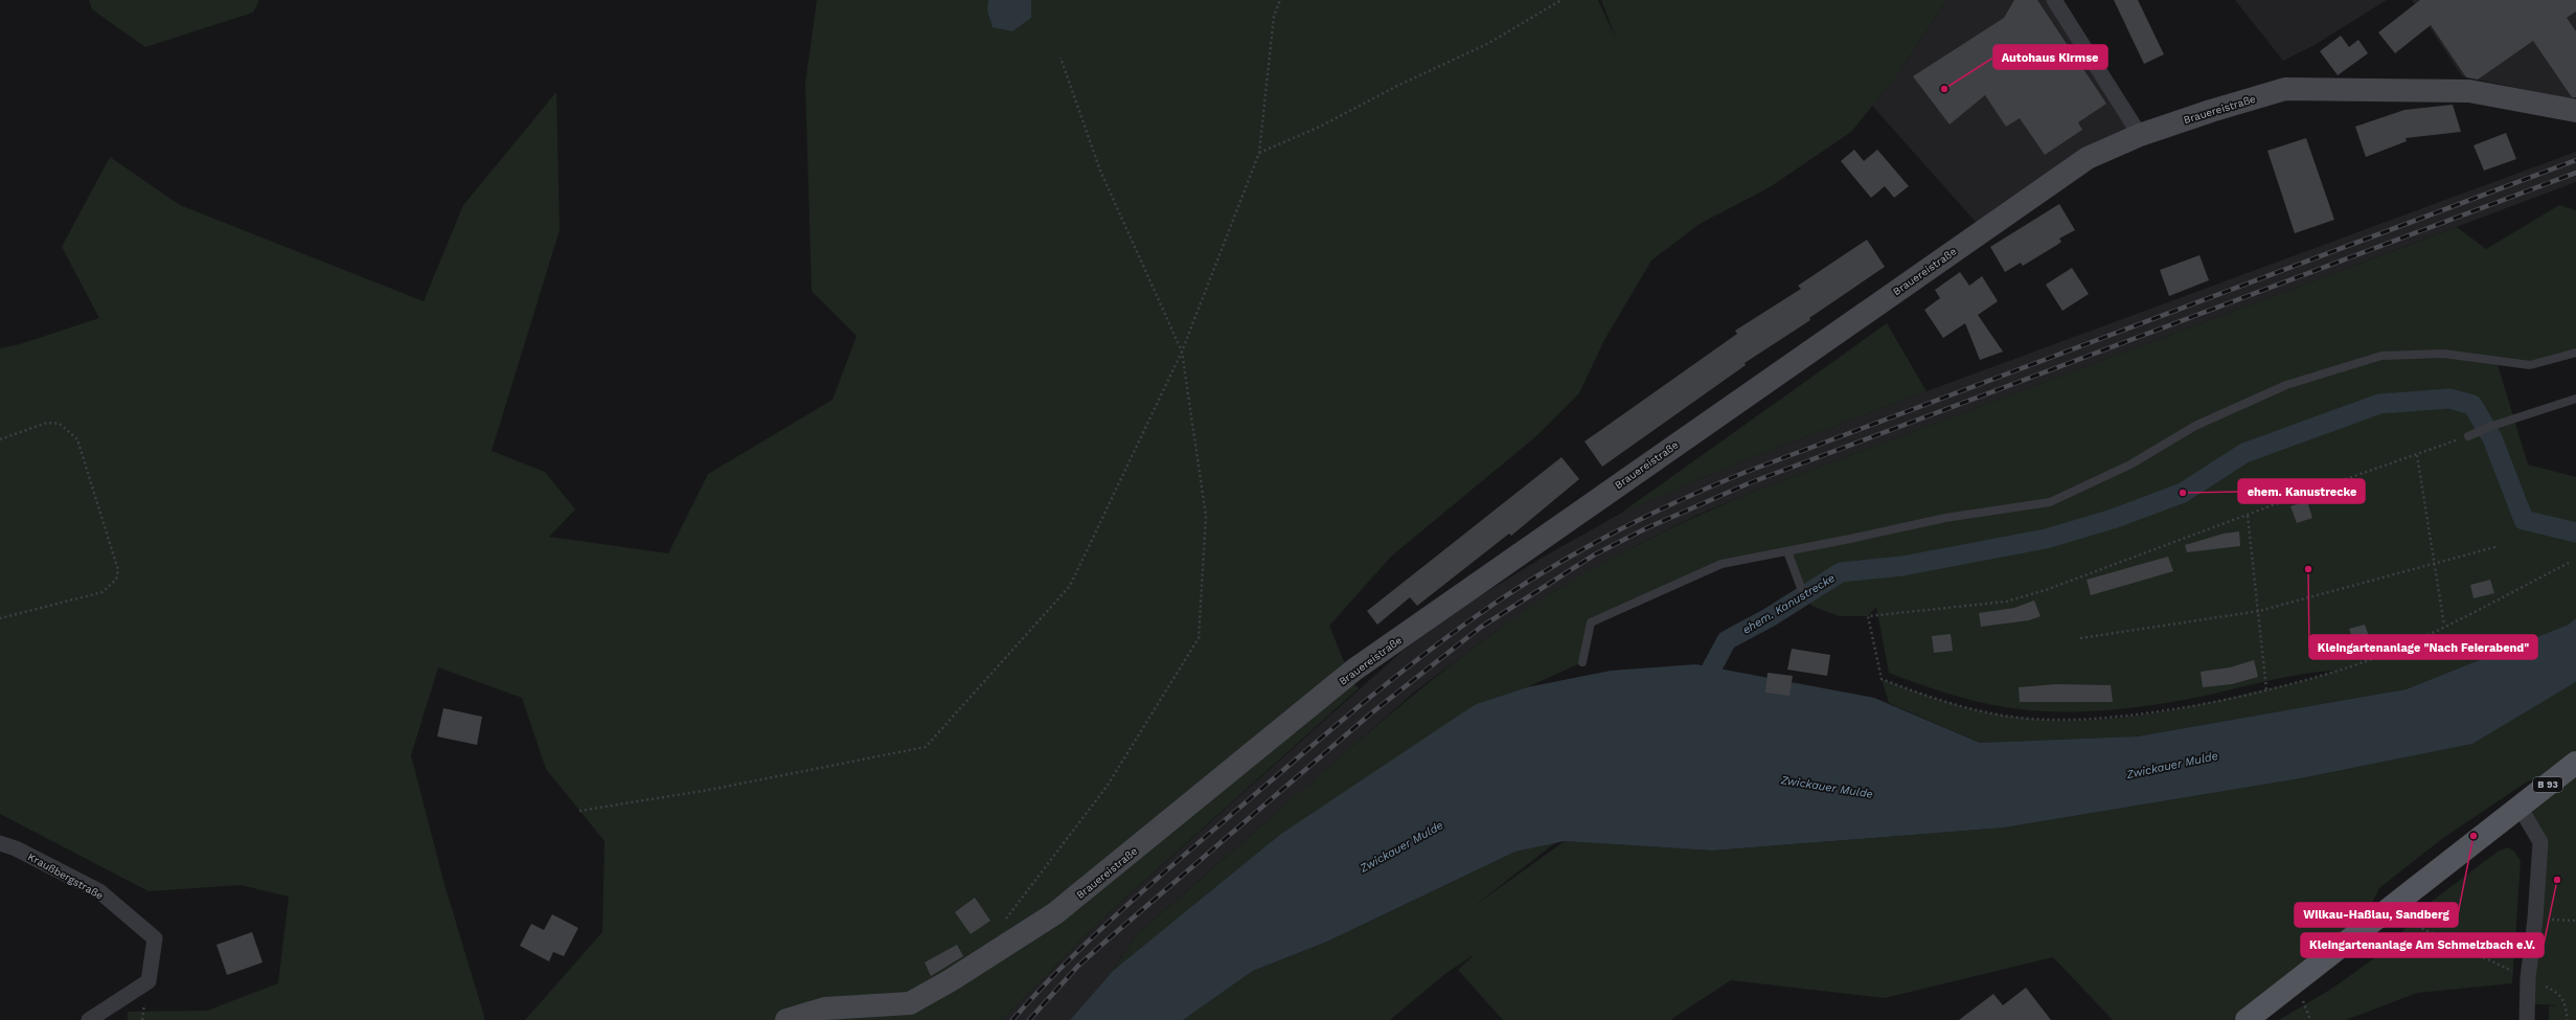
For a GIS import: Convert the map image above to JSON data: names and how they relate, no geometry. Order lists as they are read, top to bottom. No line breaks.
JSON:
{"streets":{"main road":["B 93"],"street":["Brauereistraße","Kraußbergstraße"]},"water":["ehem. Kanustrecke","Zwickauer Mulde"],"places":["Autohaus Kirmse","ehem. Kanustrecke","Kleingartenanlage \"Nach Feierabend\"","Wilkau-Haßlau, Sandberg","Kleingartenanlage Am Schmelzbach e.V."]}
